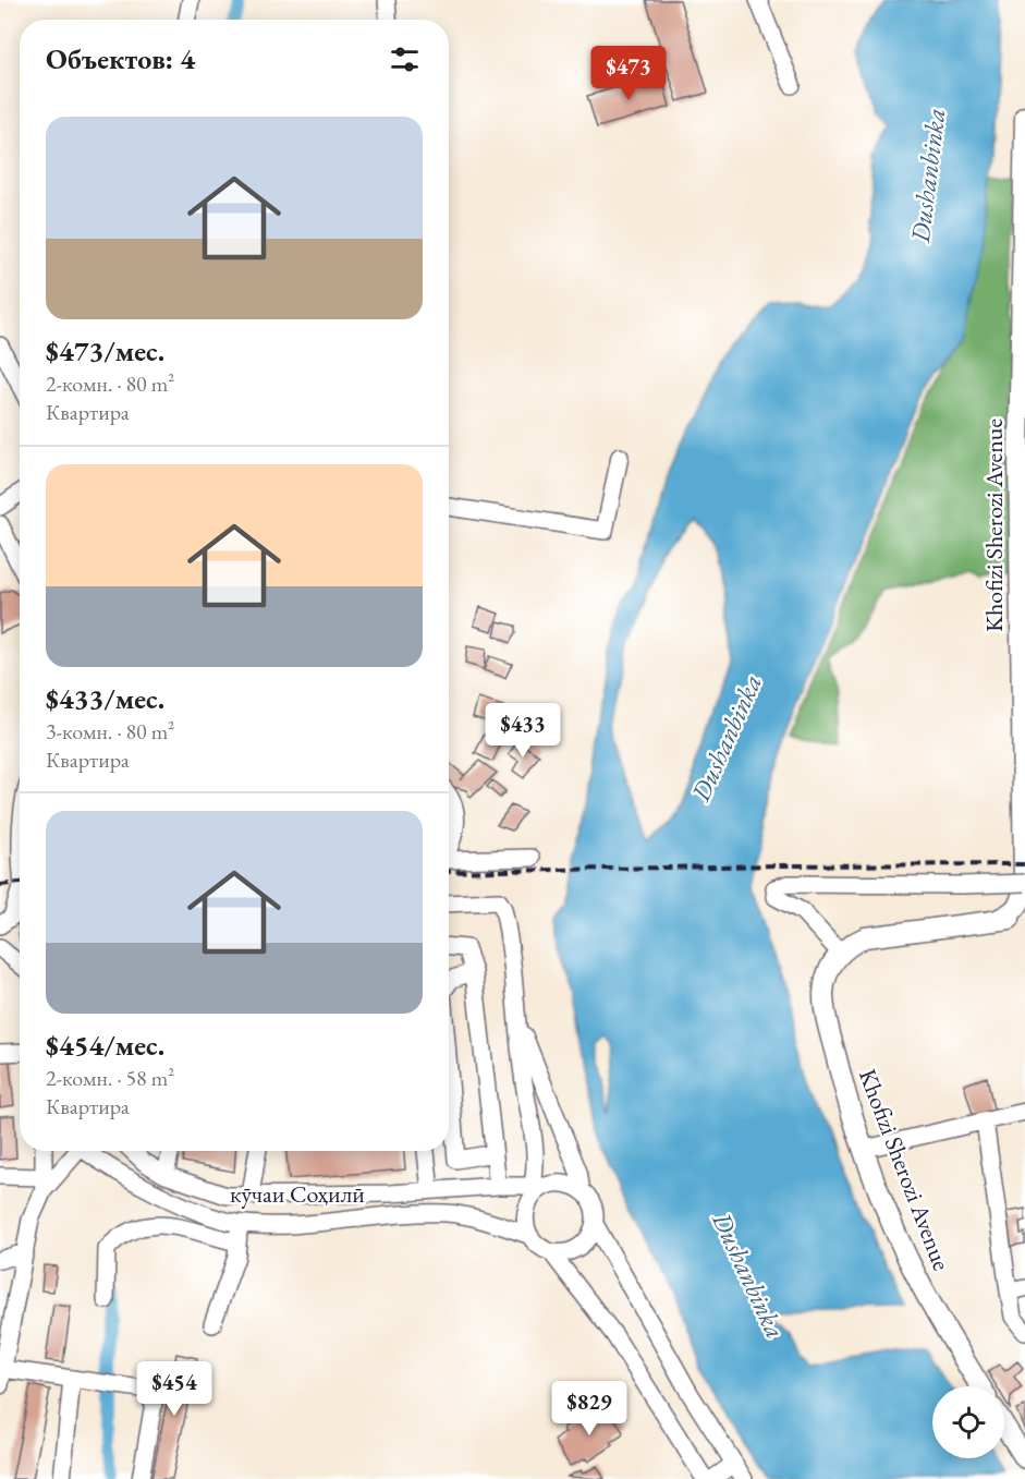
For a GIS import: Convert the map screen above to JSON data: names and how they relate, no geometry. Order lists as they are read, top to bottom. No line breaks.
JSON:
{"streets":{"main road":["Khofizi Sherozi Avenue"],"street":["кӯчаи Соҳилӣ"]},"water":["Dushanbinka"],"page":{"heading":"Объектов: 4","price":["$473","$433","$454","$829"],"list":[{"name":"$473/мес.","note":"2-комн. · 80 m² · Квартира"},{"name":"$433/мес.","note":"3-комн. · 80 m² · Квартира"},{"name":"$454/мес.","note":"2-комн. · 58 m² · Квартира"}]}}
